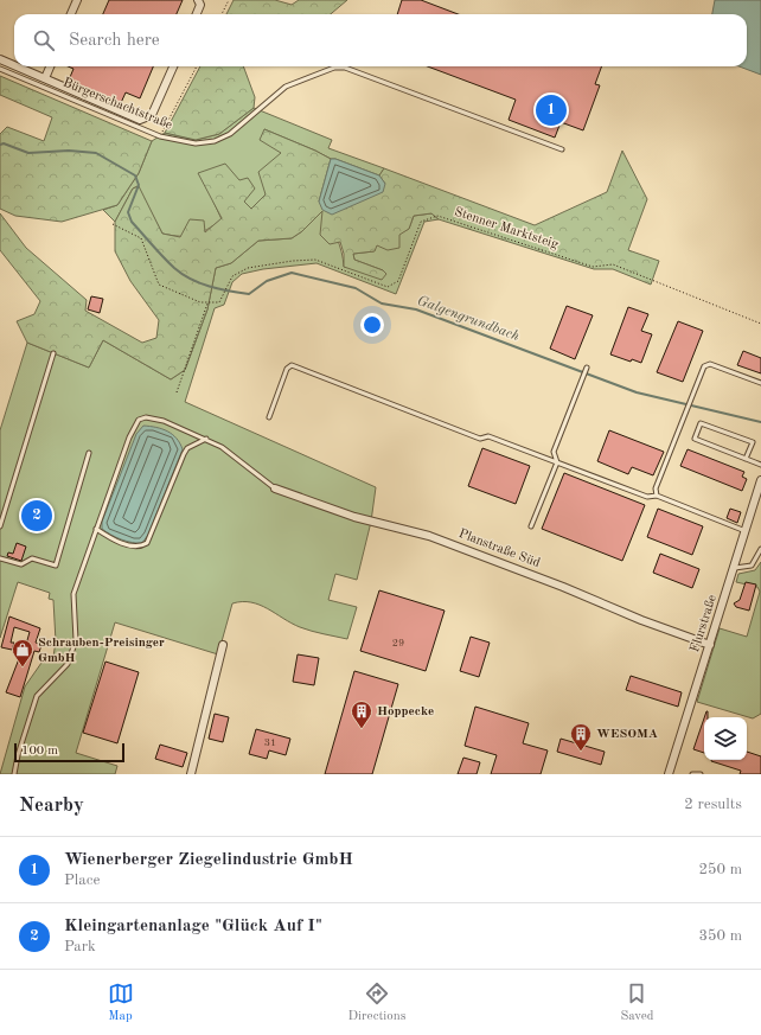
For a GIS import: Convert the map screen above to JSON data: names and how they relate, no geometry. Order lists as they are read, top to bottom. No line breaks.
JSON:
{"streets":{"street":["Bürgerschachtstraße","Planstraße Süd","Flurstraße"],"path":["Stenner Marktsteig"]},"crossings":[["Planstraße Süd","Flurstraße"]],"water":["Galgengrundbach"],"places":{"shop":["Schrauben-Preisinger GmbH"],"building":["Hoppecke","WESOMA"]},"house_numbers":["29","31"],"scale_bar":"100 m","page":{"search":"Search here","pins":["1","2"],"scale":"100 m","heading":["Nearby","2 results"],"list":[{"mark":"1","name":"Wienerberger Ziegelindustrie GmbH","note":"Place","value":"250 m"},{"mark":"2","name":"Kleingartenanlage \"Glück Auf I\"","note":"Park","value":"350 m"}],"nav":["Map","Directions","Saved"]}}
